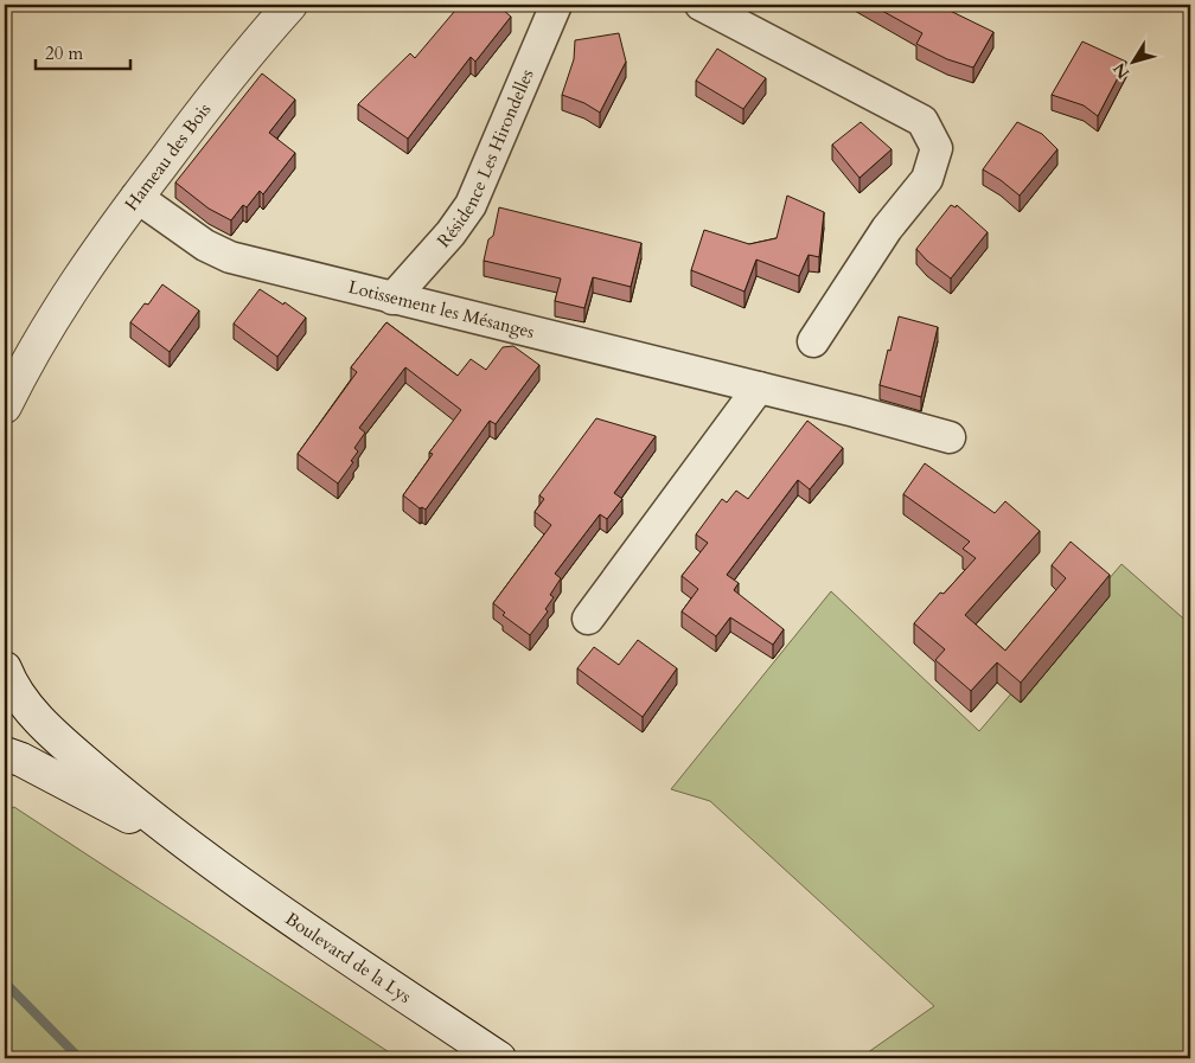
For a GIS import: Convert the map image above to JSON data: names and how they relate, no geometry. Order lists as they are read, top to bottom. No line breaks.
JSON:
{"streets":{"main road":["Hameau des Bois","Boulevard de la Lys"],"street":["Résidence Les Hirondelles","Lotissement les Mésanges"]},"crossings":[["Hameau des Bois","Lotissement les Mésanges"],["Résidence Les Hirondelles","Lotissement les Mésanges"]],"scale_bar":"20 m","north":"bottom left"}
